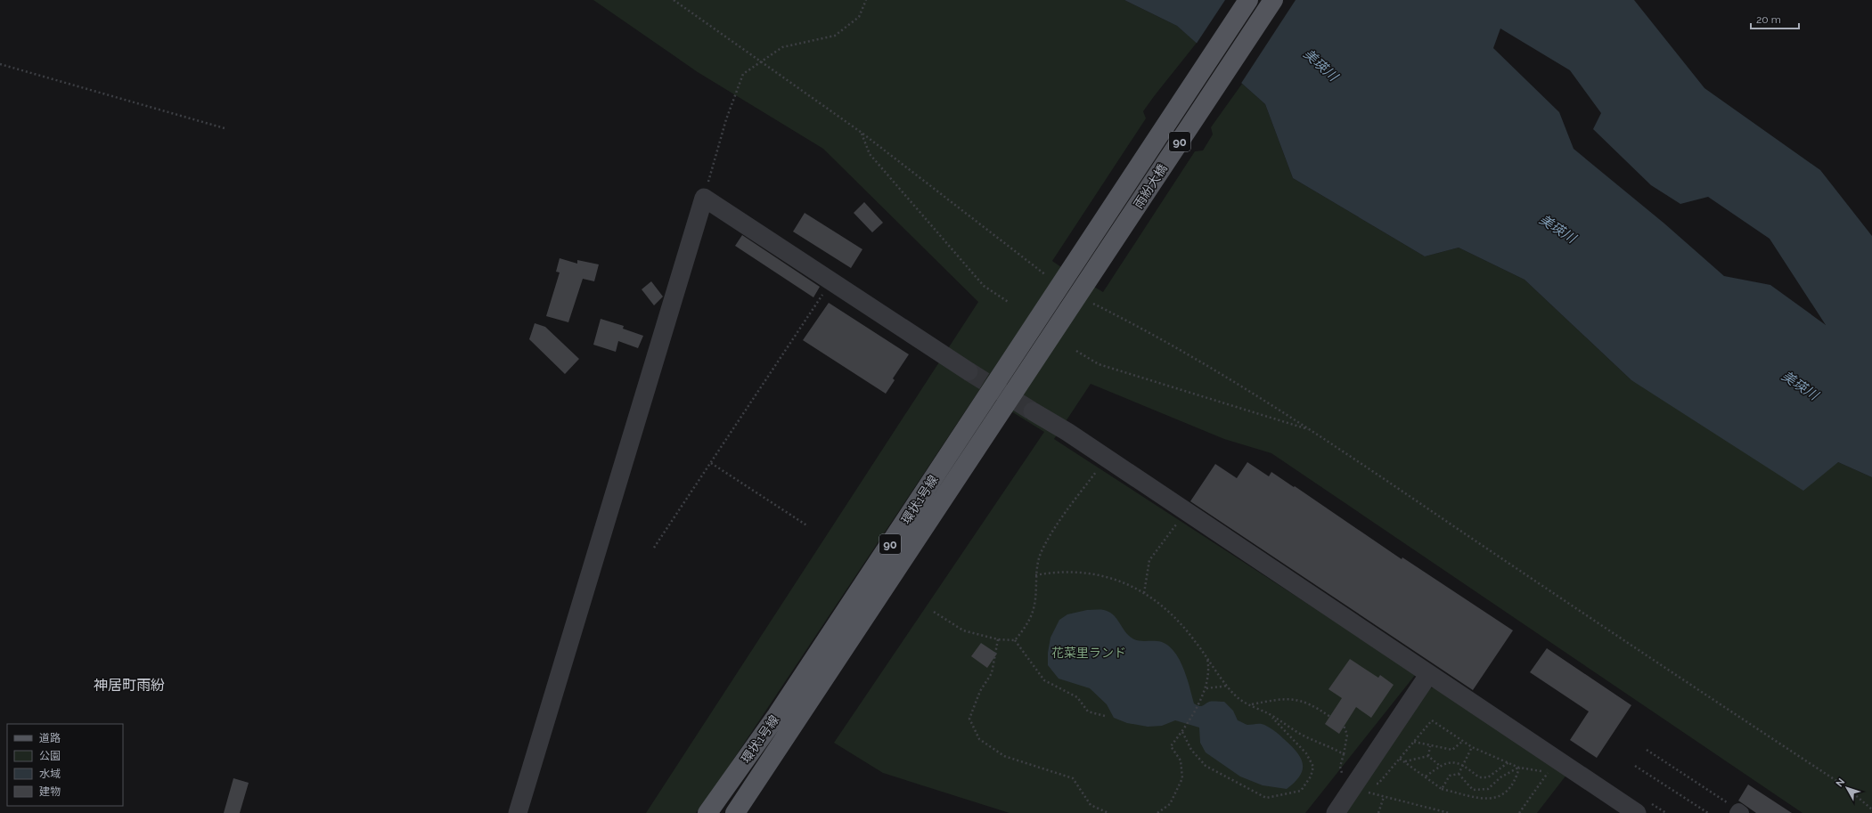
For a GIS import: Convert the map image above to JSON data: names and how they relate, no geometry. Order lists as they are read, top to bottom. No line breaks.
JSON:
{"streets":{"main road":["90","雨紛大橋","環状1号線"]},"crossings":[["雨紛大橋","環状1号線"]],"districts":["神居町雨紛"],"water":["美瑛川"],"parks":["花菜里ランド"],"legend":["道路","公園","水域","建物"],"scale_bar":"20 m","north":"top left"}
